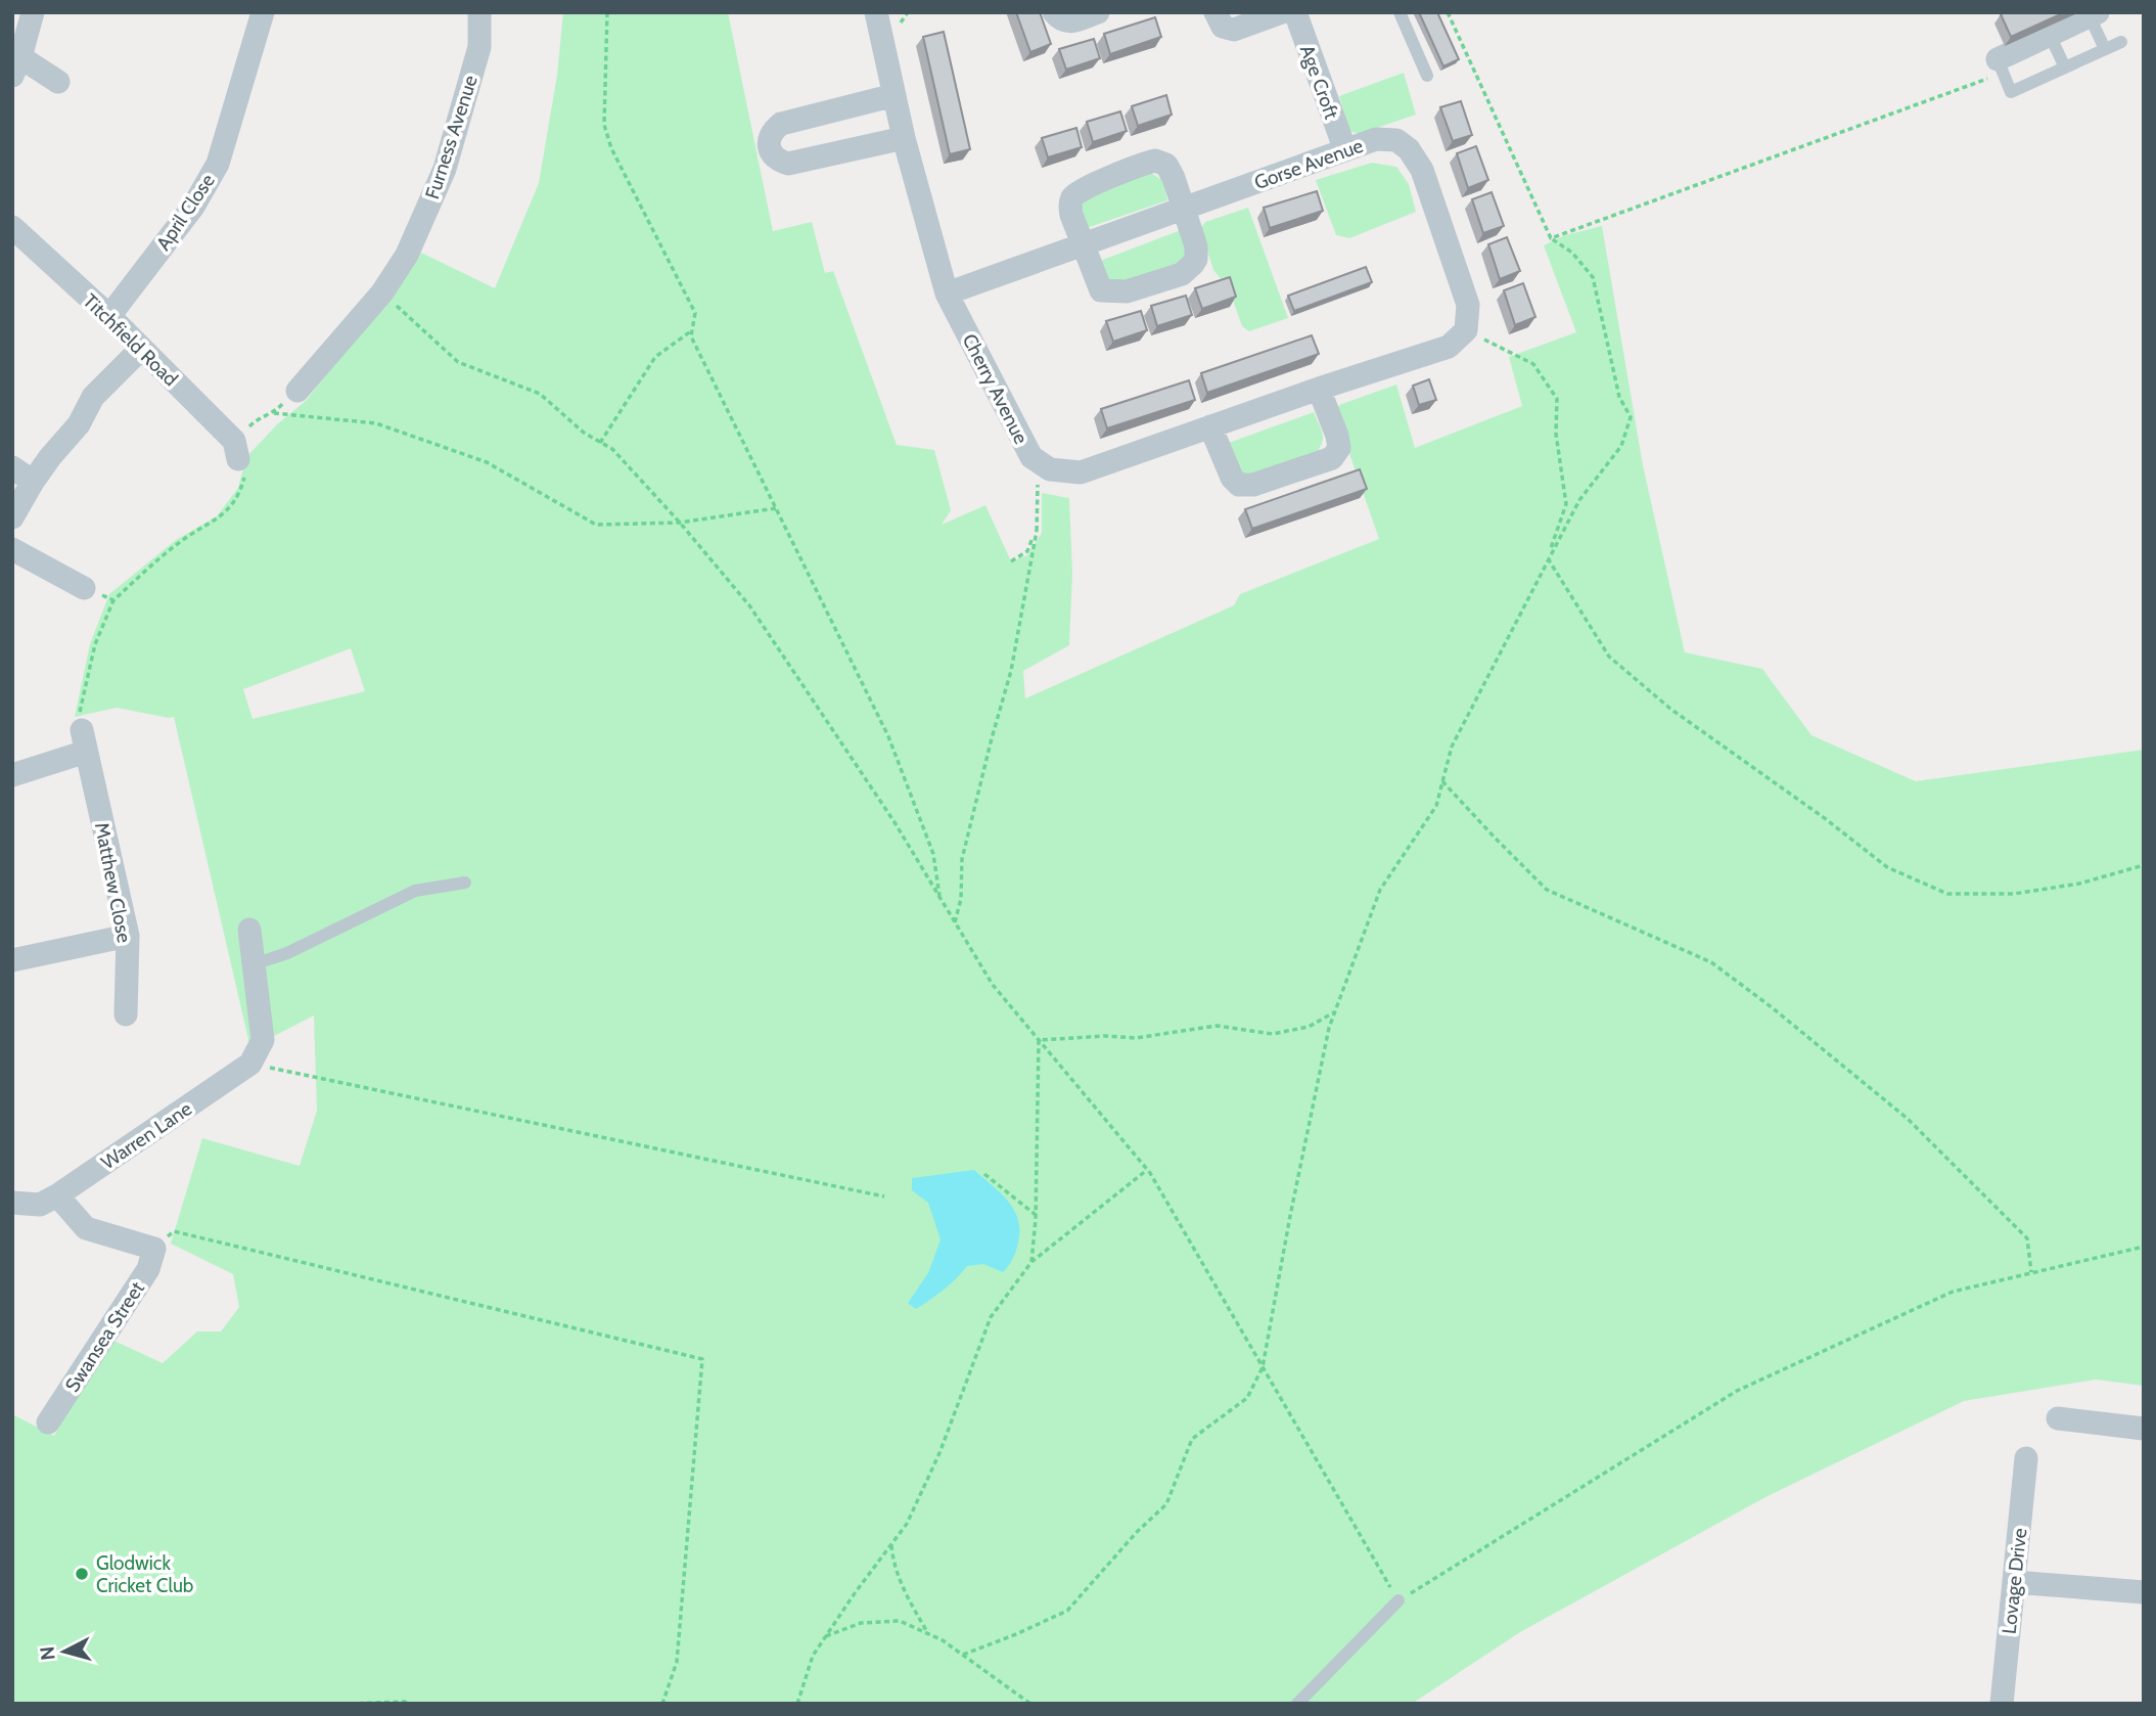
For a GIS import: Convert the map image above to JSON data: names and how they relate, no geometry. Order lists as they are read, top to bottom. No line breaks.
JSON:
{"streets":{"street":["Age Croft","Furness Avenue","Gorse Avenue","April Close","Titchfield Road","Cherry Avenue","Matthew Close","Warren Lane","Swansea Street","Lovage Drive"]},"crossings":[["Age Croft","Gorse Avenue"],["Gorse Avenue","Cherry Avenue"],["April Close","Titchfield Road"]],"places":["Glodwick Cricket Club"],"north":"left"}
